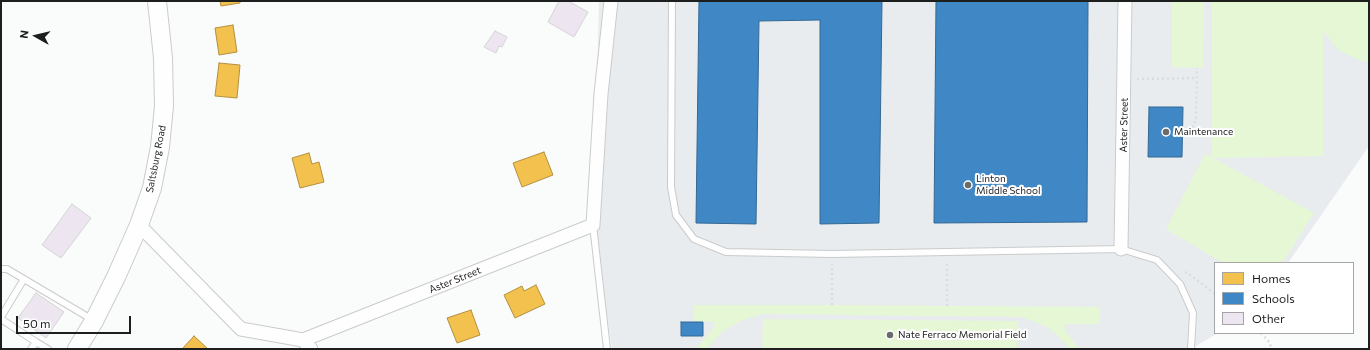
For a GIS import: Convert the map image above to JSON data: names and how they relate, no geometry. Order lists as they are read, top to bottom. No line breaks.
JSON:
{"streets":{"main road":["Saltsburg Road"],"street":["Aster Street"]},"crossings":[["Aster Street","Saltsburg Road"]],"places":["Maintenance","Linton Middle School","Nate Ferraco Memorial Field"],"legend":["Homes","Schools","Other"],"scale_bar":"50 m","north":"left"}
